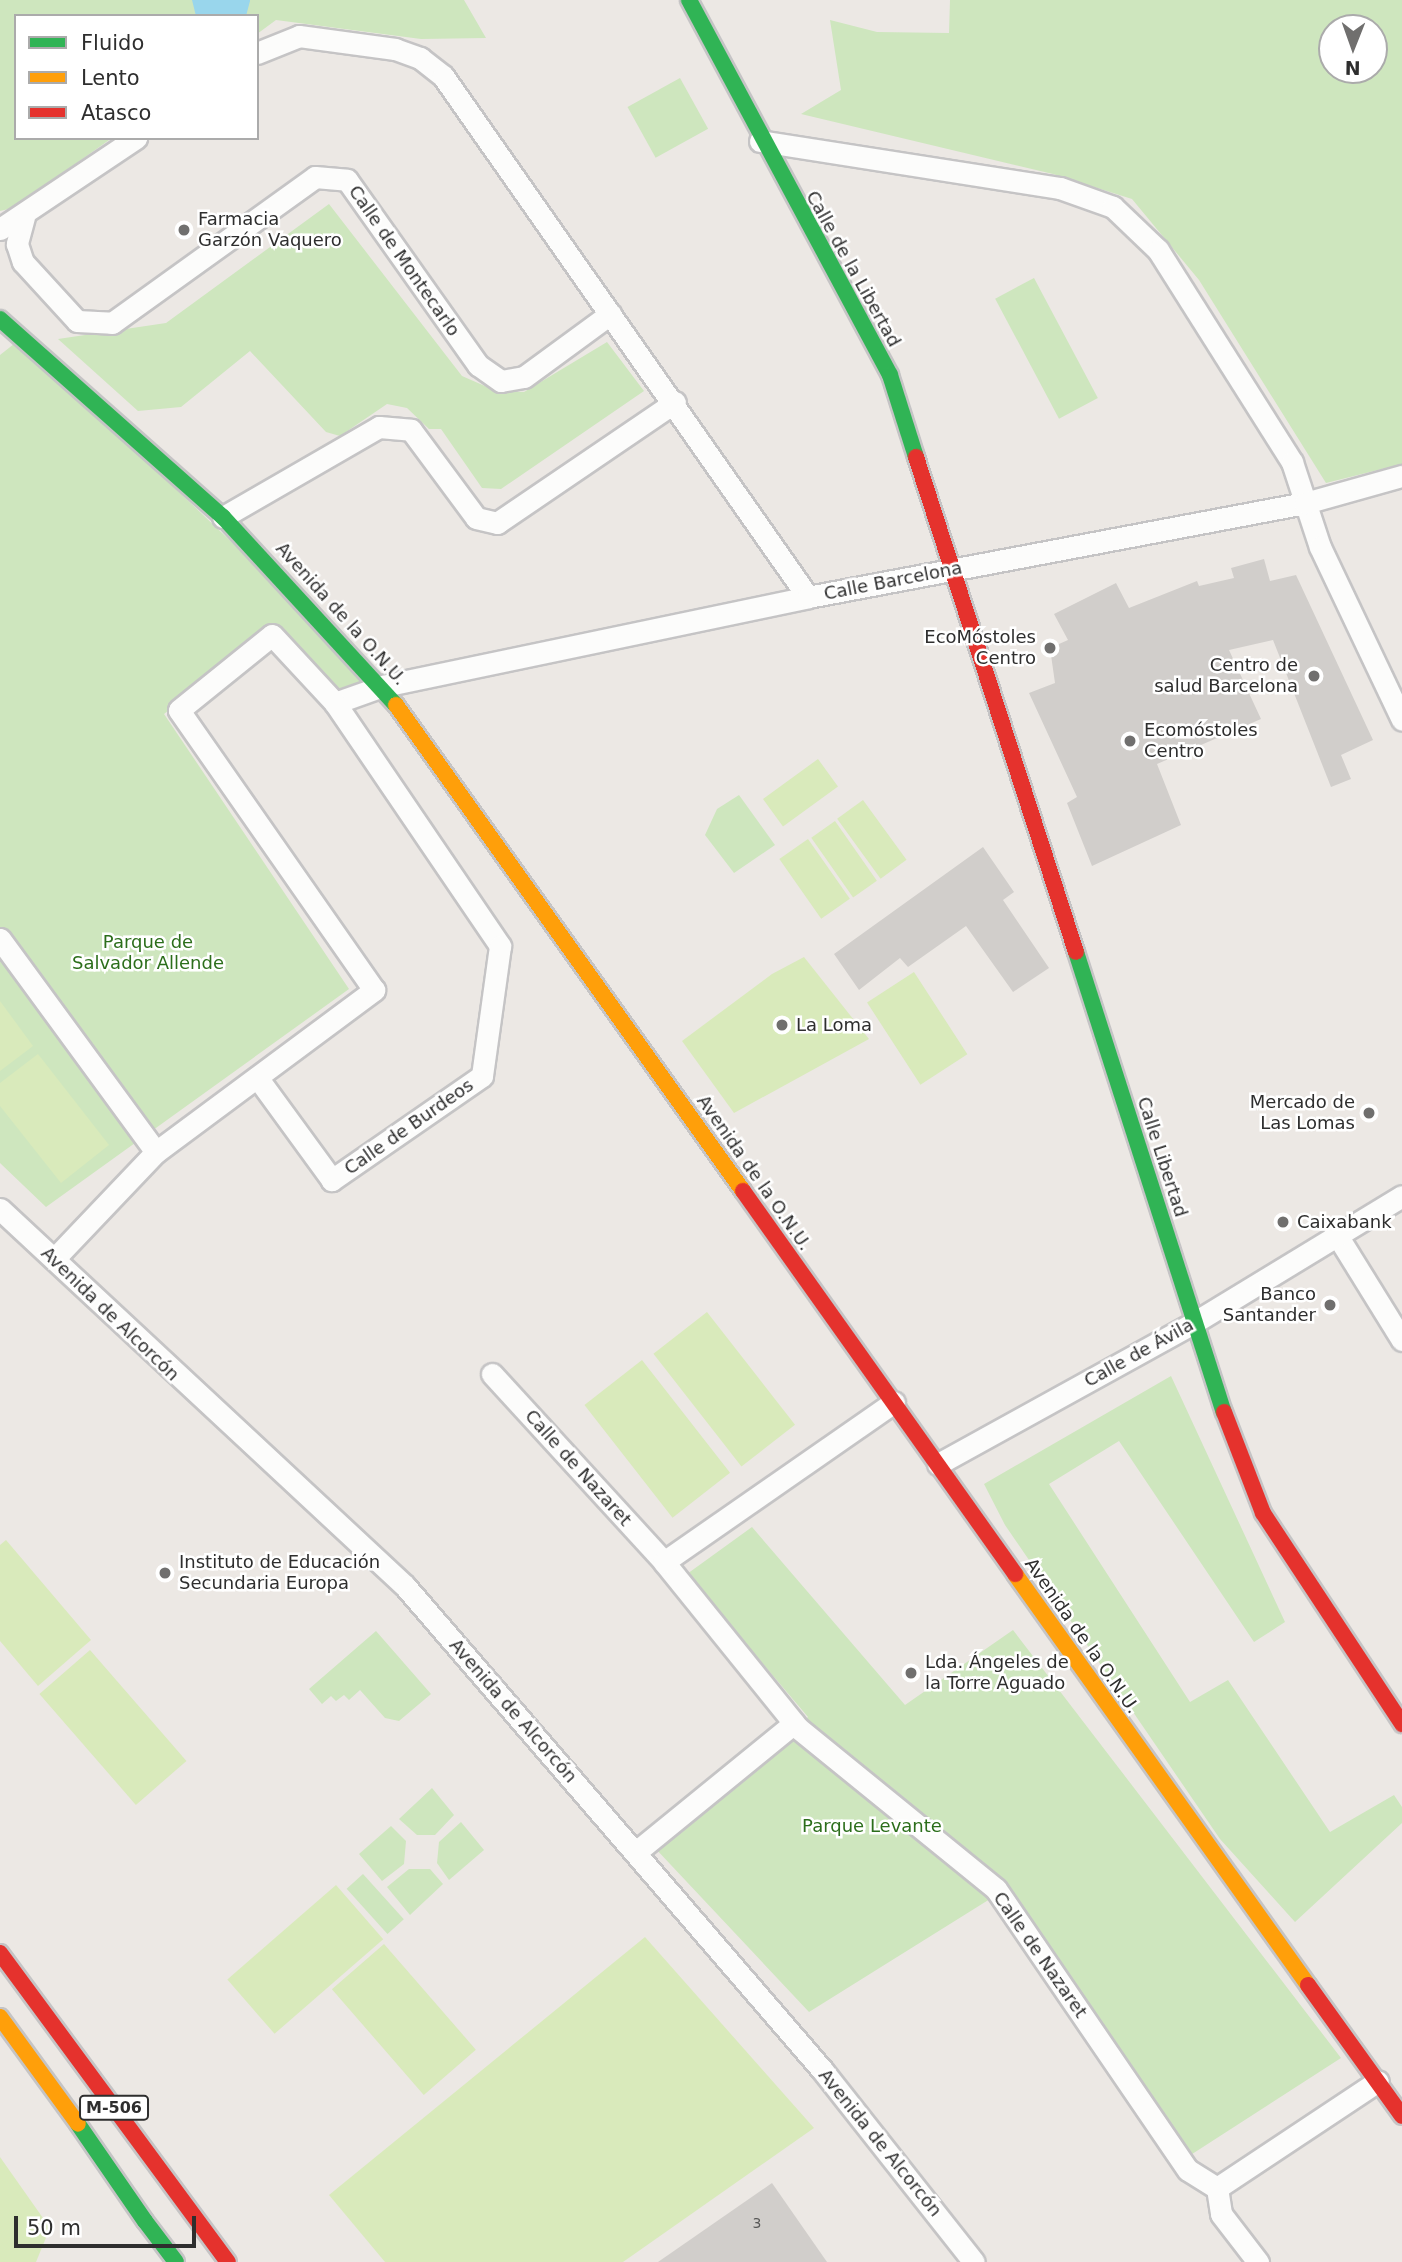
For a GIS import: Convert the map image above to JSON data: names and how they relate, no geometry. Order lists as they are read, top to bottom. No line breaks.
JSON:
{"streets":{"main road":["Calle de la Libertad","Avenida de la O.N.U.","Calle Libertad","M-506"],"street":["Calle de Montecarlo","Calle Barcelona","Calle de Burdeos","Avenida de Alcorcón","Calle de Ávila","Calle de Nazaret"]},"crossings":[["Calle de la Libertad","Calle Barcelona"],["Calle de la Libertad","Calle Libertad"],["Calle Barcelona","Avenida de la O.N.U."],["Calle Barcelona","Calle Libertad"],["Avenida de la O.N.U.","Calle de Ávila"],["Calle de Burdeos","Avenida de Alcorcón"],["Calle Libertad","Calle de Ávila"]],"parks":["Parque de Salvador Allende","Parque Levante"],"places":["Farmacia Garzón Vaquero","EcoMóstoles Centro","Centro de salud Barcelona","Ecomóstoles Centro","La Loma","Mercado de Las Lomas","Caixabank","Banco Santander","Instituto de Educación Secundaria Europa","Lda. Ángeles de la Torre Aguado"],"house_numbers":["3"],"legend":["Fluido","Lento","Atasco"],"scale_bar":"50 m","north":"bottom"}
